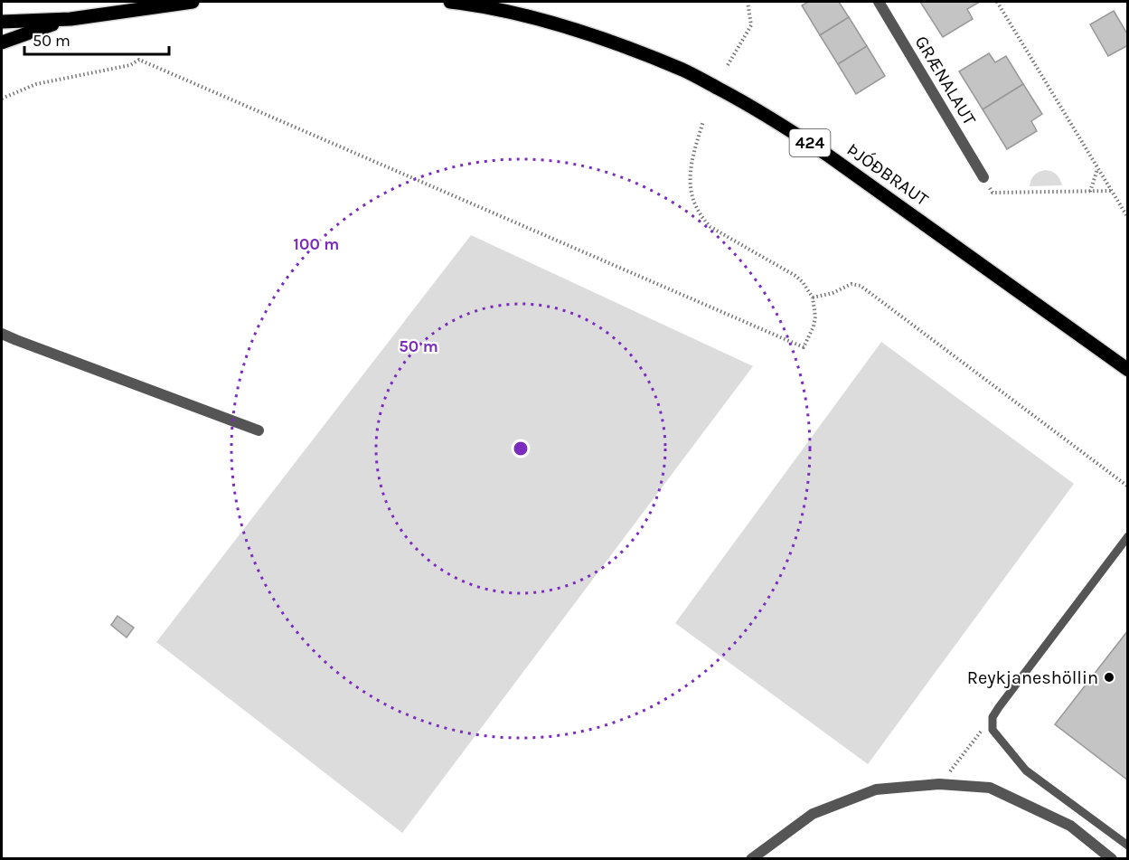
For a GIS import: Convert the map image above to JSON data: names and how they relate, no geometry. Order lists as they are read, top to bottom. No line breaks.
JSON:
{"streets":{"main road":["424","ÞJÓÐBRAUT"],"street":["GRÆNALAUT"]},"places":["Reykjaneshöllin"],"scale_bar":"50 m","rings":["100 m","50 m"]}
